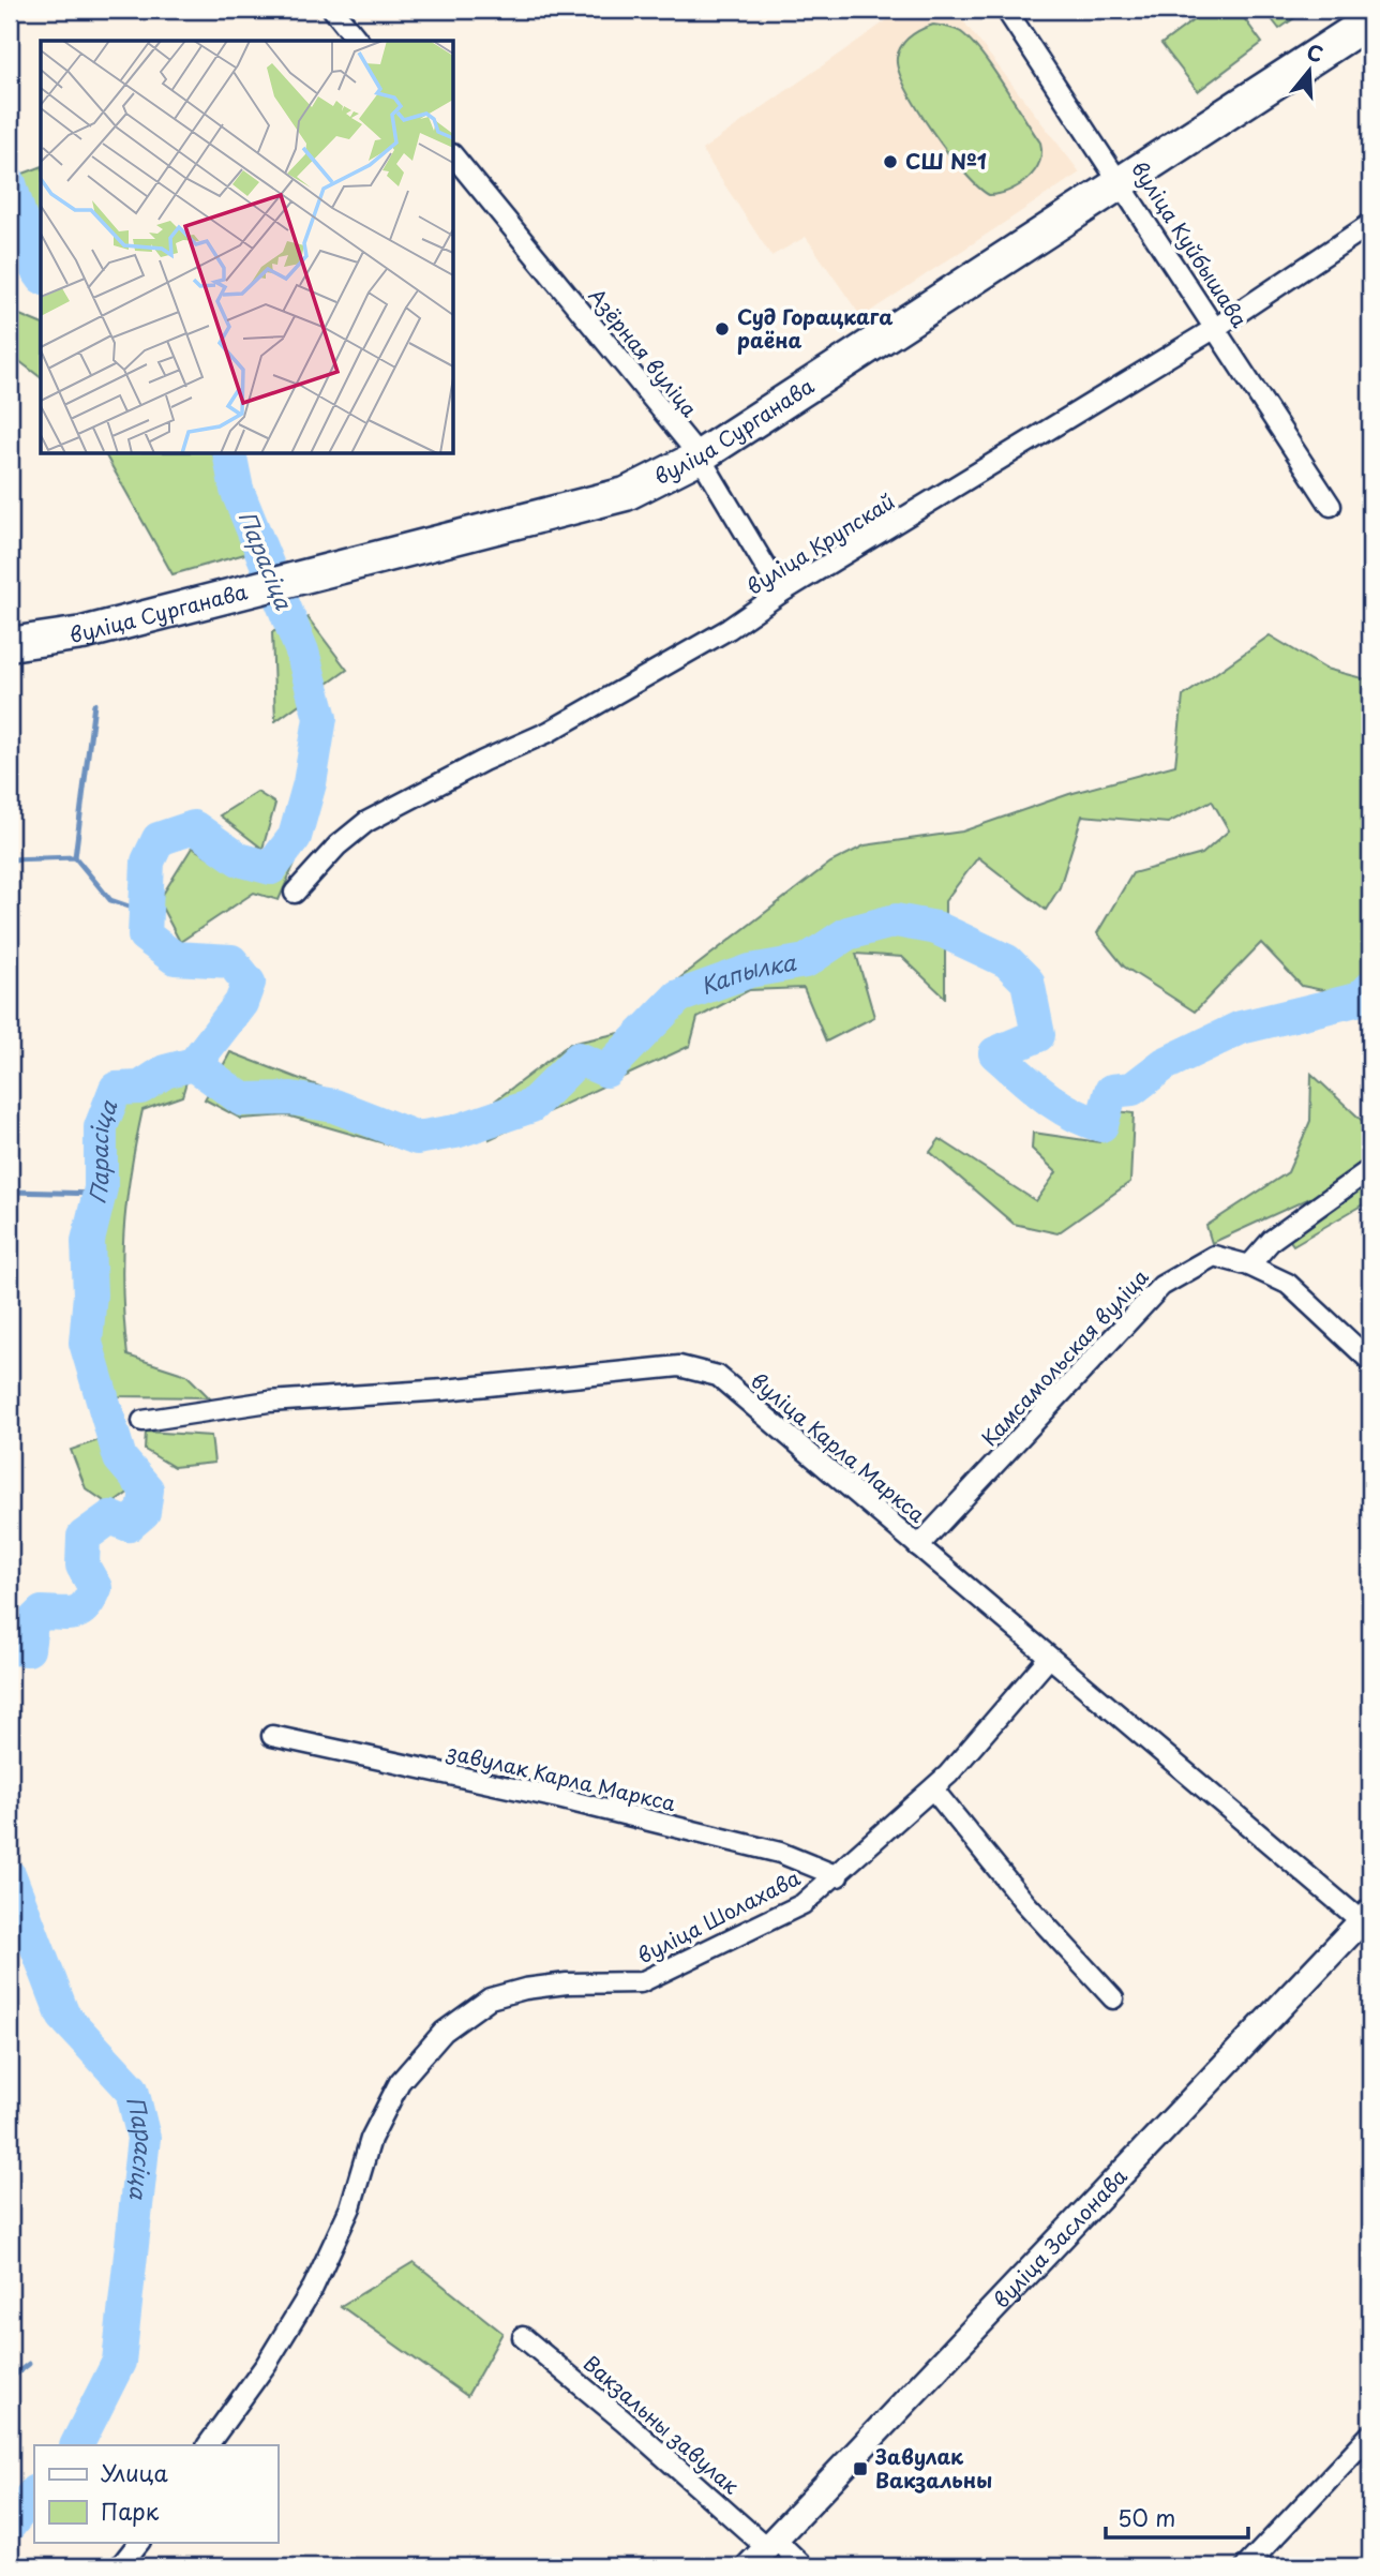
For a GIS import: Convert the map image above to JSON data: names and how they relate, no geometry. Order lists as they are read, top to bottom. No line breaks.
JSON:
{"streets":{"main road":["вуліца Сурганава"],"street":["вуліца Куйбышава","Азёрная вуліца","вуліца Крупскай","Камсамольская вуліца","вуліца Карла Маркса","завулак Карла Маркса","вуліца Шолахава","вуліца Заслонава","Вакзальны завулак"]},"crossings":[["вуліца Куйбышава","вуліца Сурганава"],["вуліца Куйбышава","вуліца Крупскай"],["Азёрная вуліца","вуліца Сурганава"],["Азёрная вуліца","вуліца Крупскай"],["Камсамольская вуліца","вуліца Карла Маркса"],["вуліца Карла Маркса","вуліца Шолахава"],["вуліца Карла Маркса","вуліца Заслонава"],["завулак Карла Маркса","вуліца Шолахава"],["вуліца Заслонава","Вакзальны завулак"]],"water":["Парасіца","Капылка"],"places":{"other":["СШ №1","Суд Горацкага раёна"],"transit":["Завулак Вакзальны"]},"legend":["Улица","Парк"],"scale_bar":"50 m","north":"top"}
